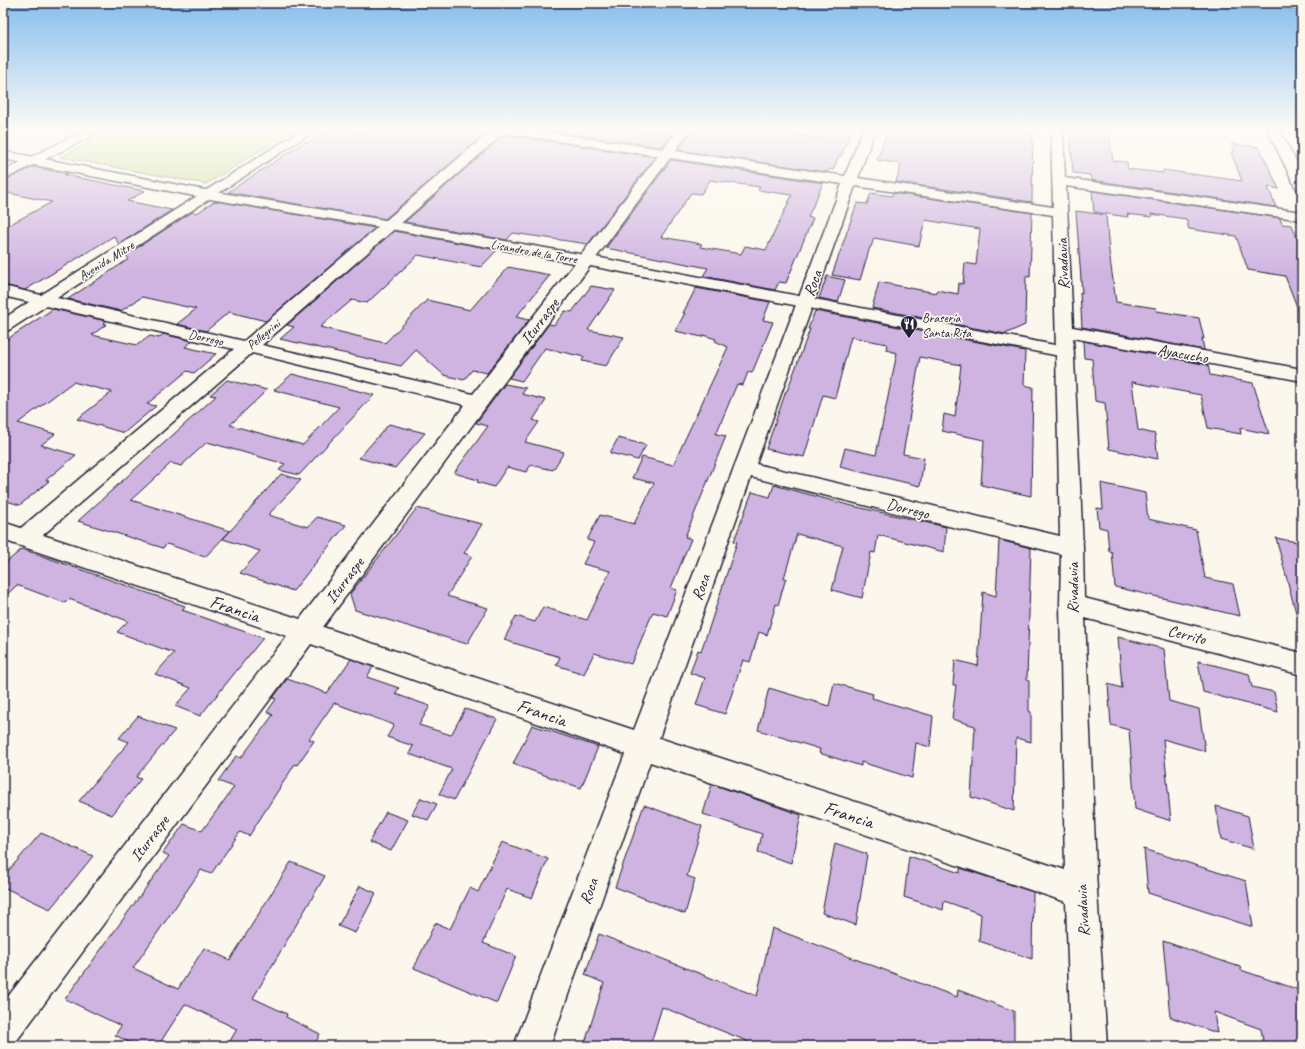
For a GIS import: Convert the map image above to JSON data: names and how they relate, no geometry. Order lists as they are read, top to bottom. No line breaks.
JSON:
{"streets":{"street":["Lisandro de la Torre","Avenida Mitre","Rivadavia","Roca","Iturraspe","Pellegrini","Dorrego","Ayacucho","Francia","Cerrito"]},"crossings":[["Lisandro de la Torre","Avenida Mitre"],["Lisandro de la Torre","Rivadavia"],["Lisandro de la Torre","Roca"],["Lisandro de la Torre","Iturraspe"],["Lisandro de la Torre","Pellegrini"],["Lisandro de la Torre","Ayacucho"],["Avenida Mitre","Dorrego"],["Rivadavia","Dorrego"],["Rivadavia","Ayacucho"],["Rivadavia","Francia"],["Rivadavia","Cerrito"],["Roca","Dorrego"],["Roca","Francia"],["Iturraspe","Dorrego"],["Iturraspe","Francia"],["Pellegrini","Dorrego"],["Pellegrini","Francia"]],"places":{"restaurant":["Brasería Santa Rita"]}}
